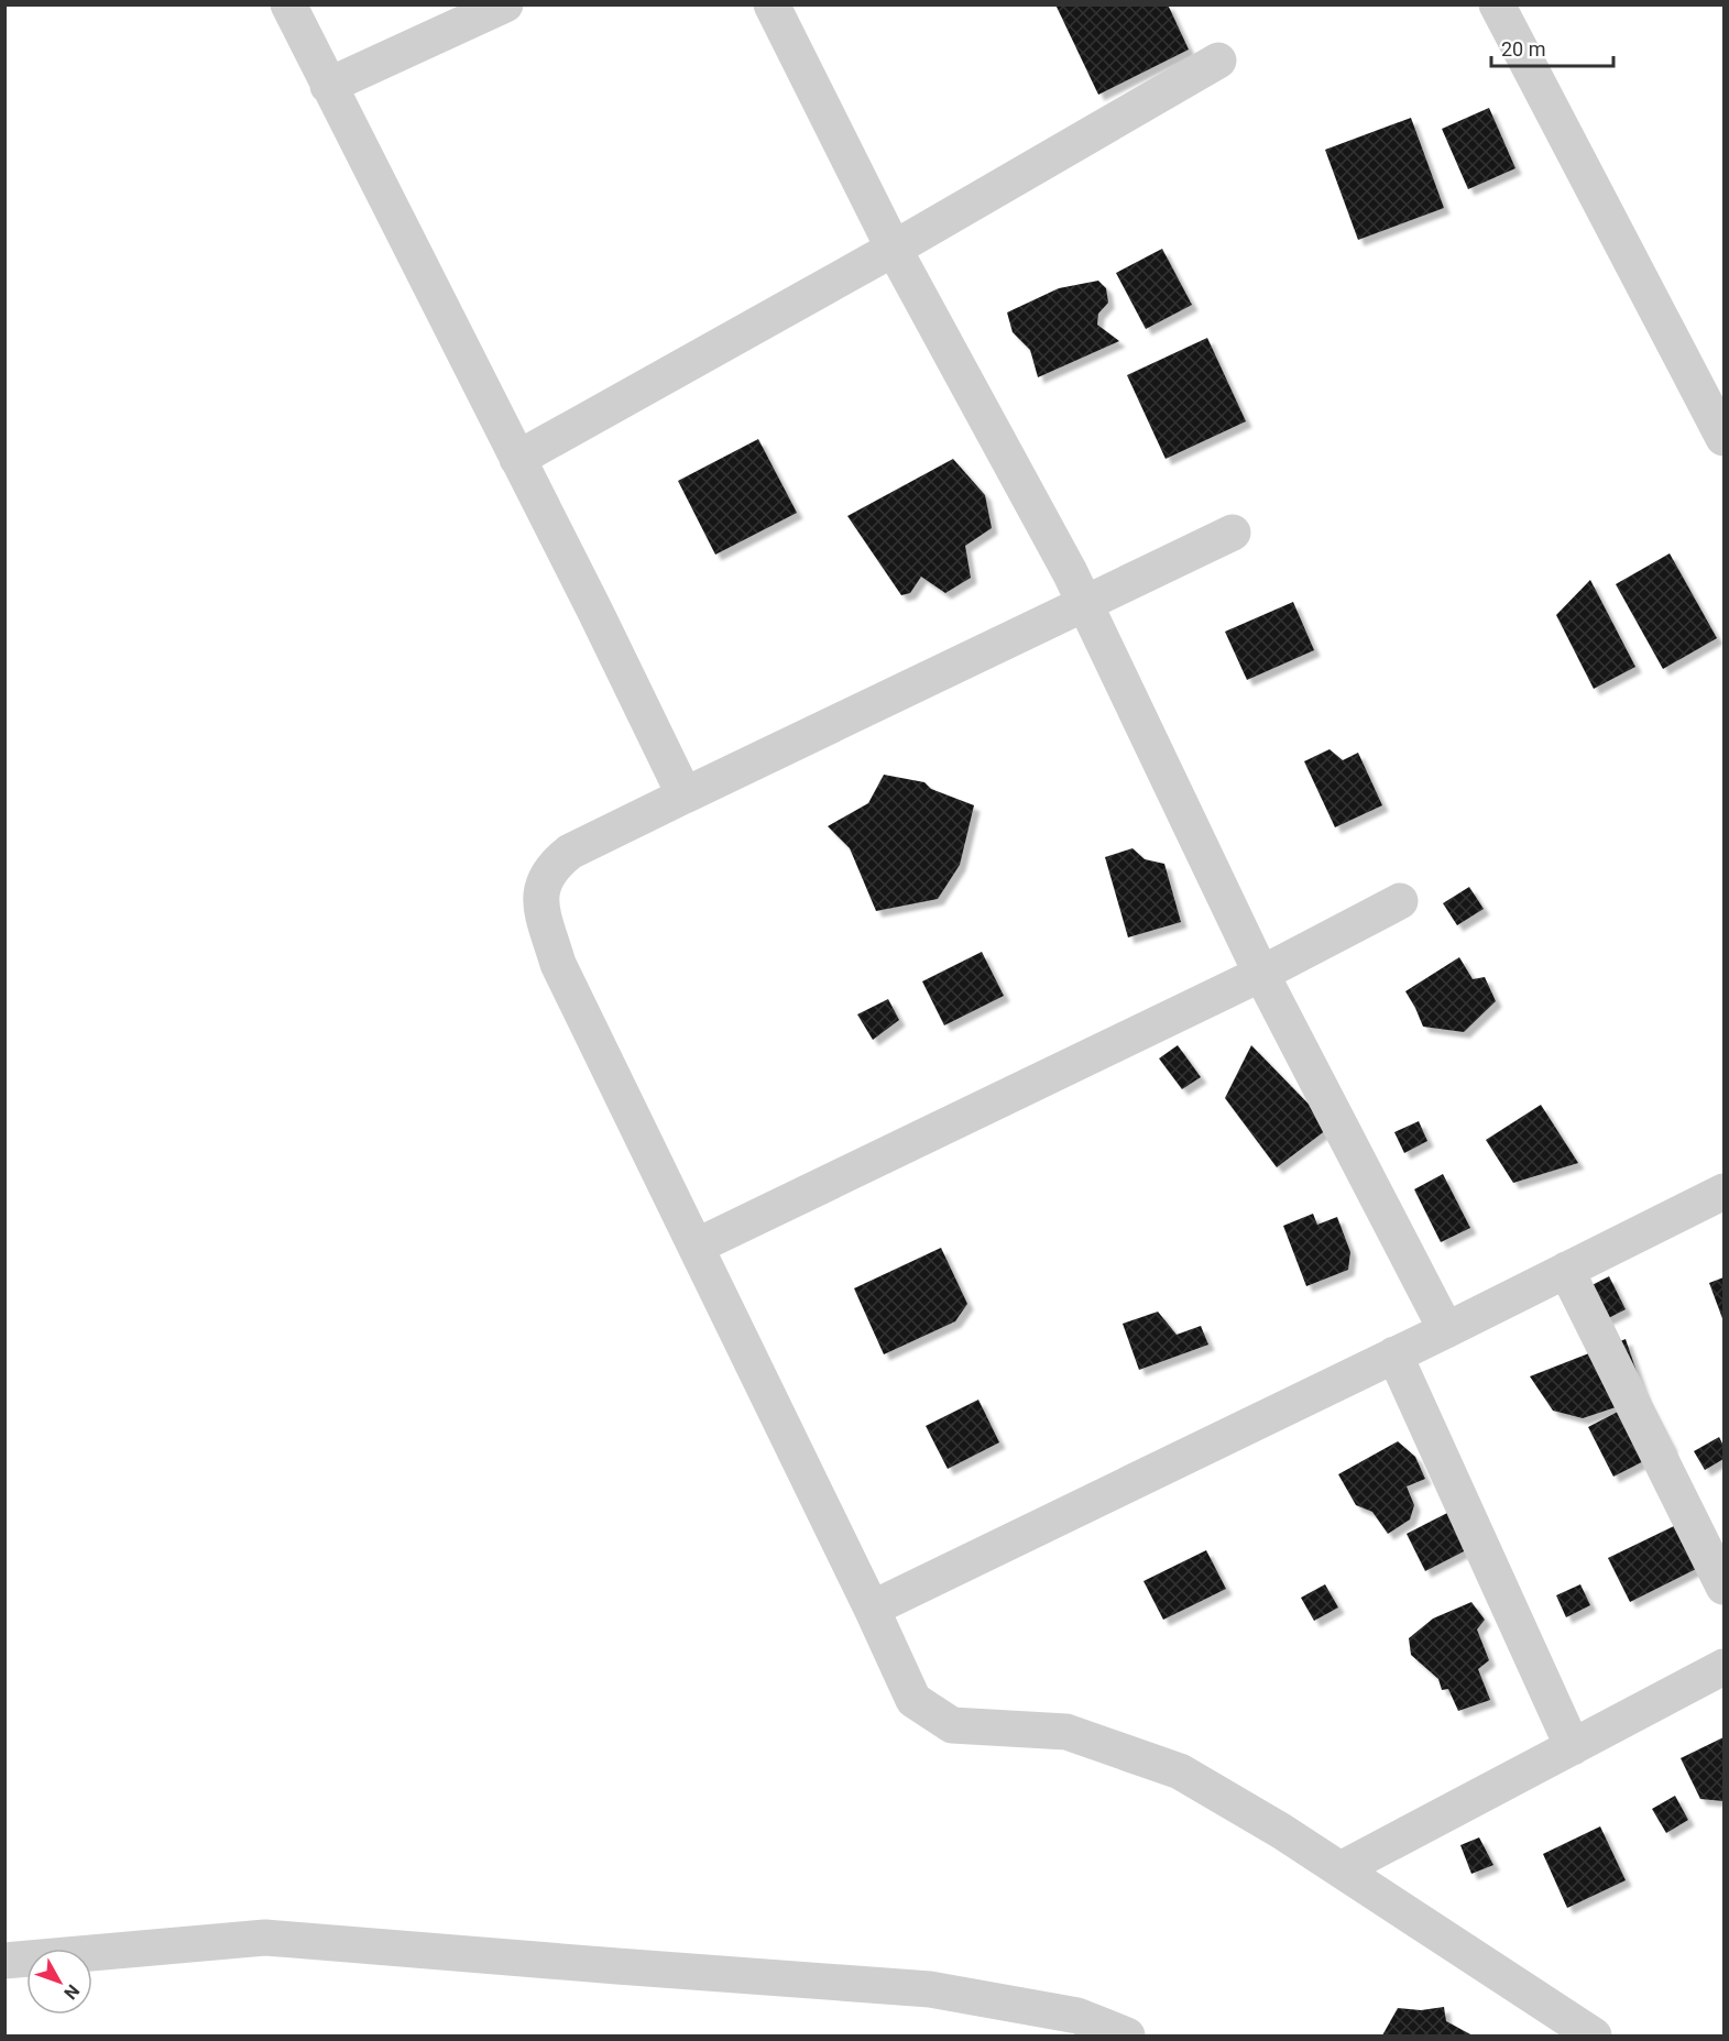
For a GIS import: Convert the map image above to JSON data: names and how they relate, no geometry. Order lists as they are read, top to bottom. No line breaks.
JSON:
{"scale_bar":"20 m","north":"bottom right"}
